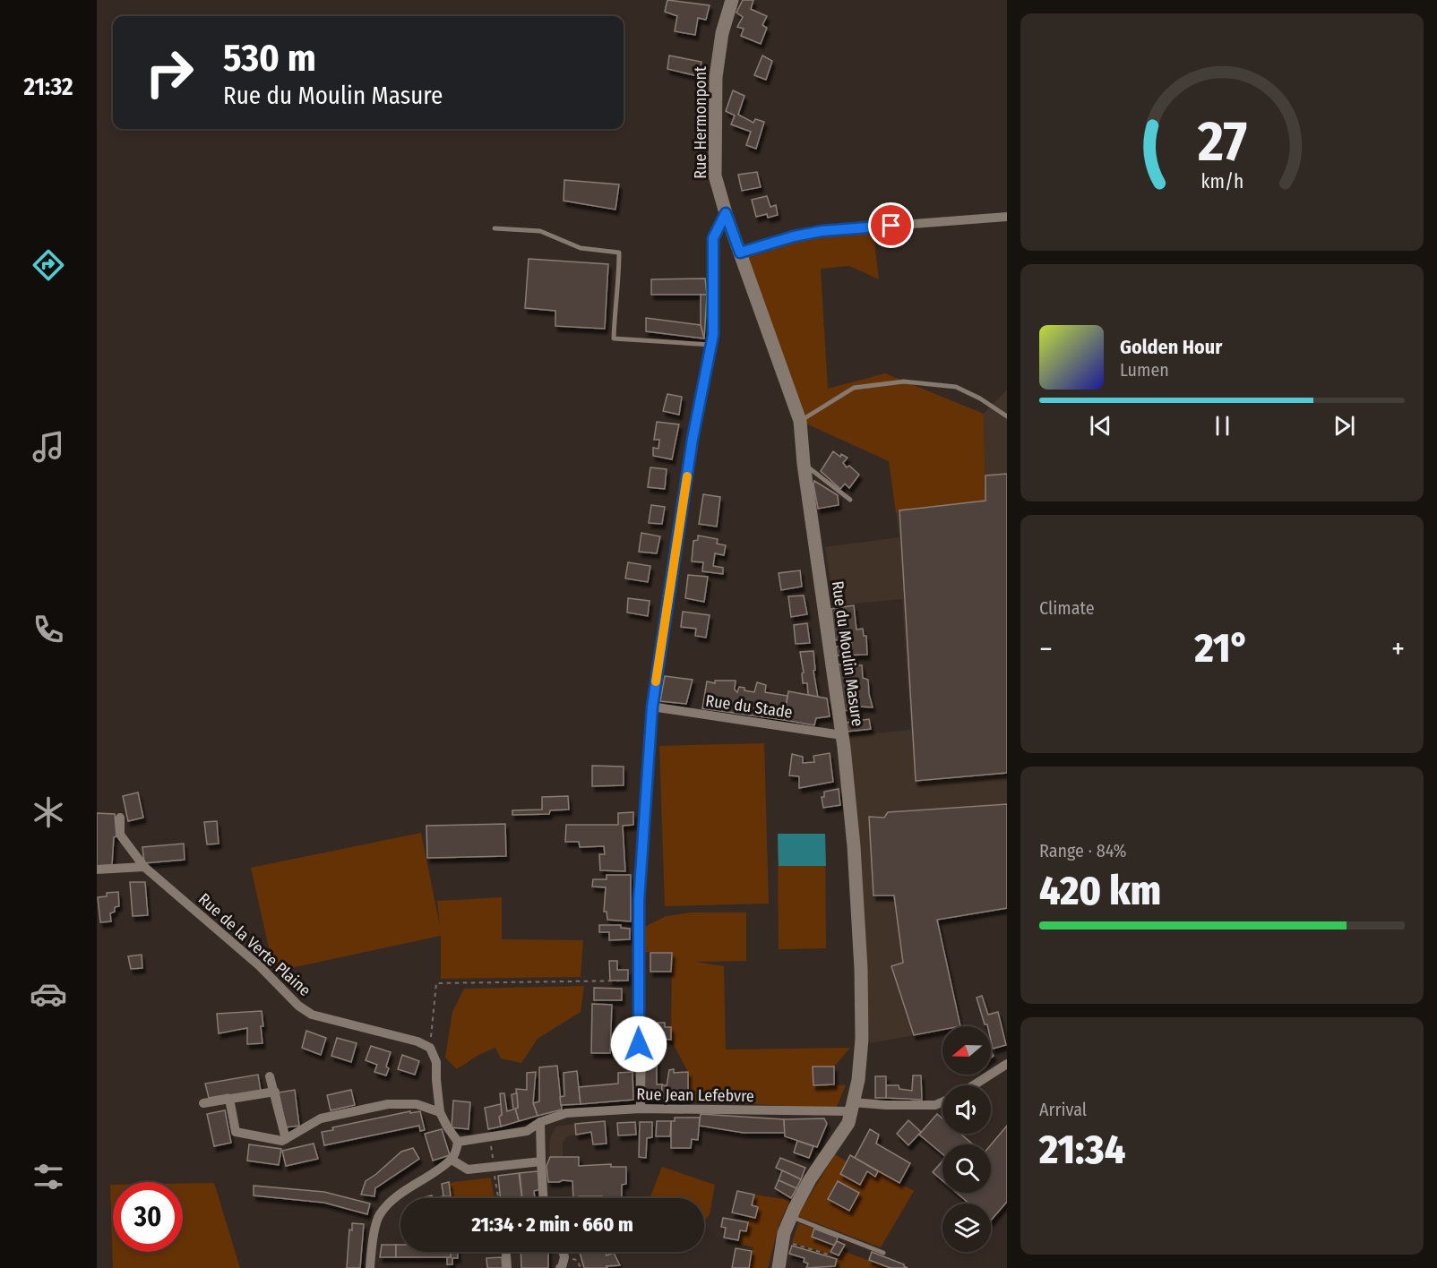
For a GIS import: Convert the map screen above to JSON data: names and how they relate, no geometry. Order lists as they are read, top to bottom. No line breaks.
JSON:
{"streets":{"main road":["Rue Hermonpont","Rue du Moulin Masure"],"street":["Rue du Stade","Rue de la Verte Plaine","Rue Jean Lefebvre"]},"crossings":[["Rue Hermonpont","Rue du Moulin Masure"],["Rue du Moulin Masure","Rue du Stade"],["Rue du Moulin Masure","Rue Jean Lefebvre"]],"north":"left","page":{"tabs":"21:32","turn":["530 m","Rue du Moulin Masure"],"song":["Golden Hour","Lumen"],"tile":["Climate",["Range · 84%","420 km"],["Arrival","21:34"]],"heat":["−","21°","+"],"limit":"30","trip":"21:34 · 2 min · 660 m","gauge":["27","km/h"]}}
